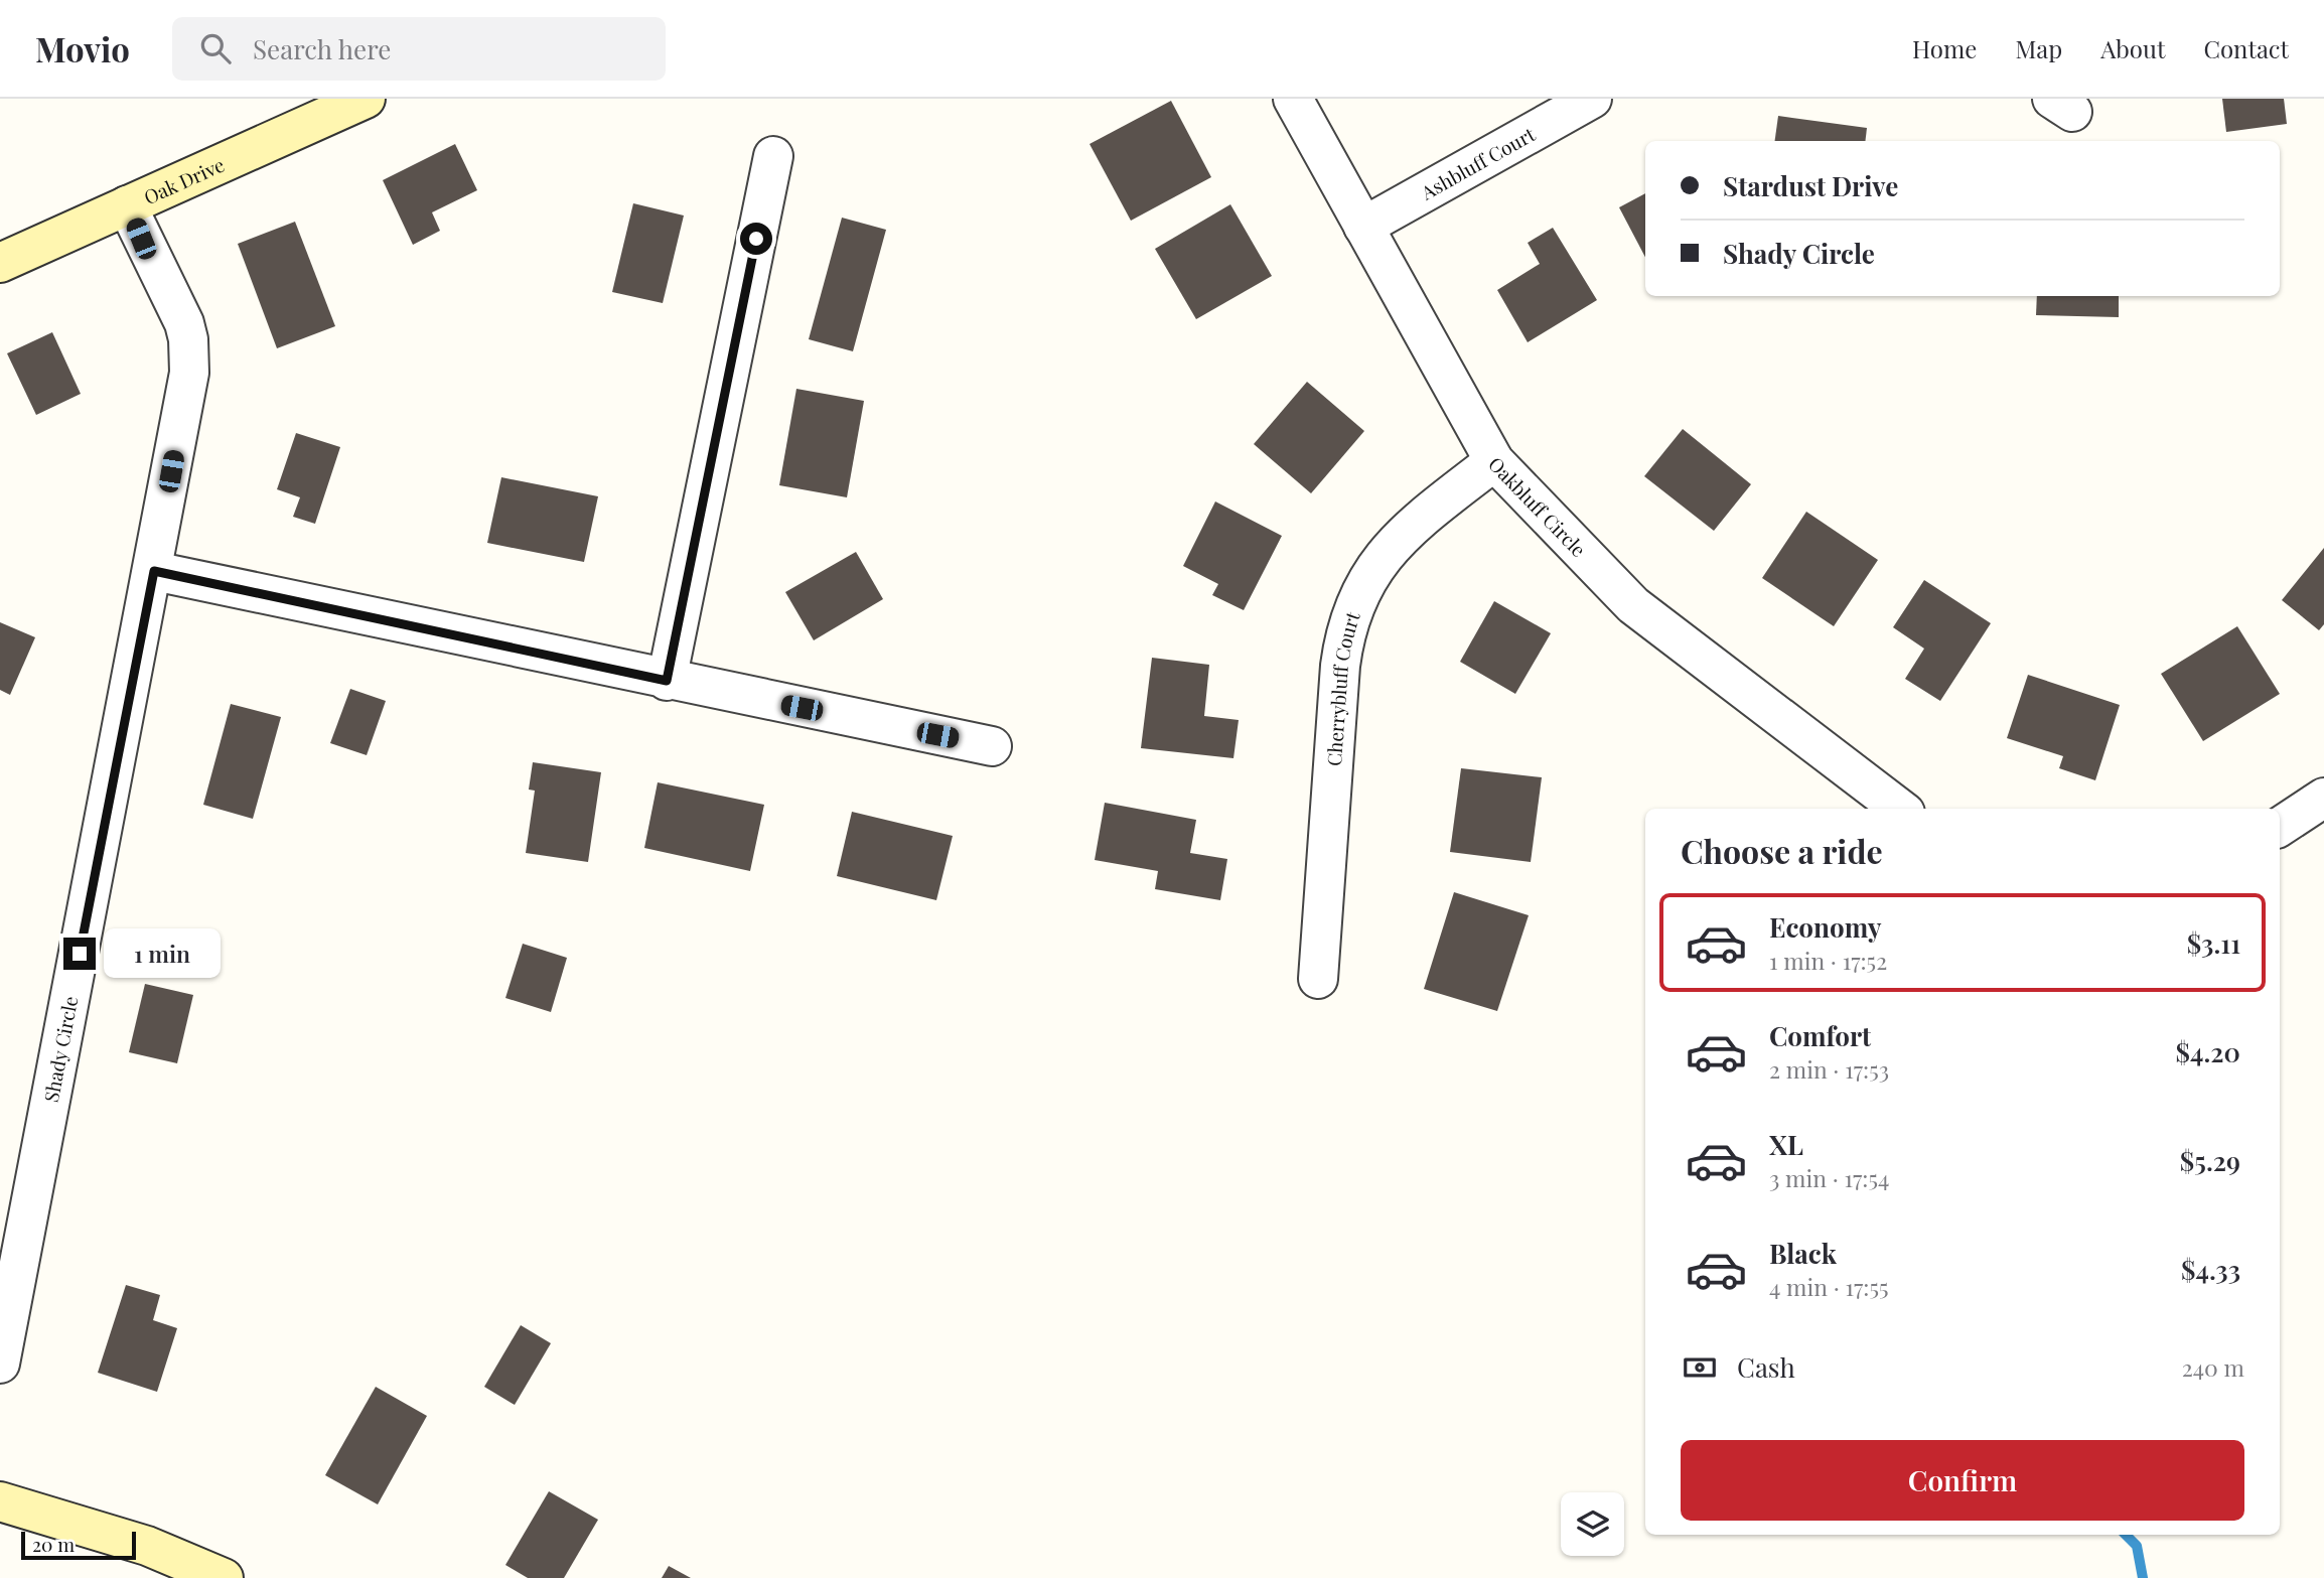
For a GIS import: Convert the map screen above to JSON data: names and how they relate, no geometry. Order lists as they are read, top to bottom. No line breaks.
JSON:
{"streets":{"street":["Ashbluff Court","Oak Drive","Oakbluff Circle","Cherrybluff Court","Shady Circle"]},"crossings":[["Ashbluff Court","Oakbluff Circle"],["Oak Drive","Shady Circle"],["Oakbluff Circle","Cherrybluff Court"]],"scale_bar":"20 m","page":{"header":"Movio","search":"Search here","nav":["Home","Map","About","Contact"],"banner":["Stardust Drive","Shady Circle"],"heading":"Choose a ride","list":[{"name":"Economy","note":"1 min · 17:52","value":"$3.11"},{"name":"Comfort","note":"2 min · 17:53","value":"$4.20"},{"name":"XL","note":"3 min · 17:54","value":"$5.29"},{"name":"Black","note":"4 min · 17:55","value":"$4.33"}],"bubble":"1 min","pay":["Cash","240 m"],"buttons":"Confirm","scale":"20 m"}}
